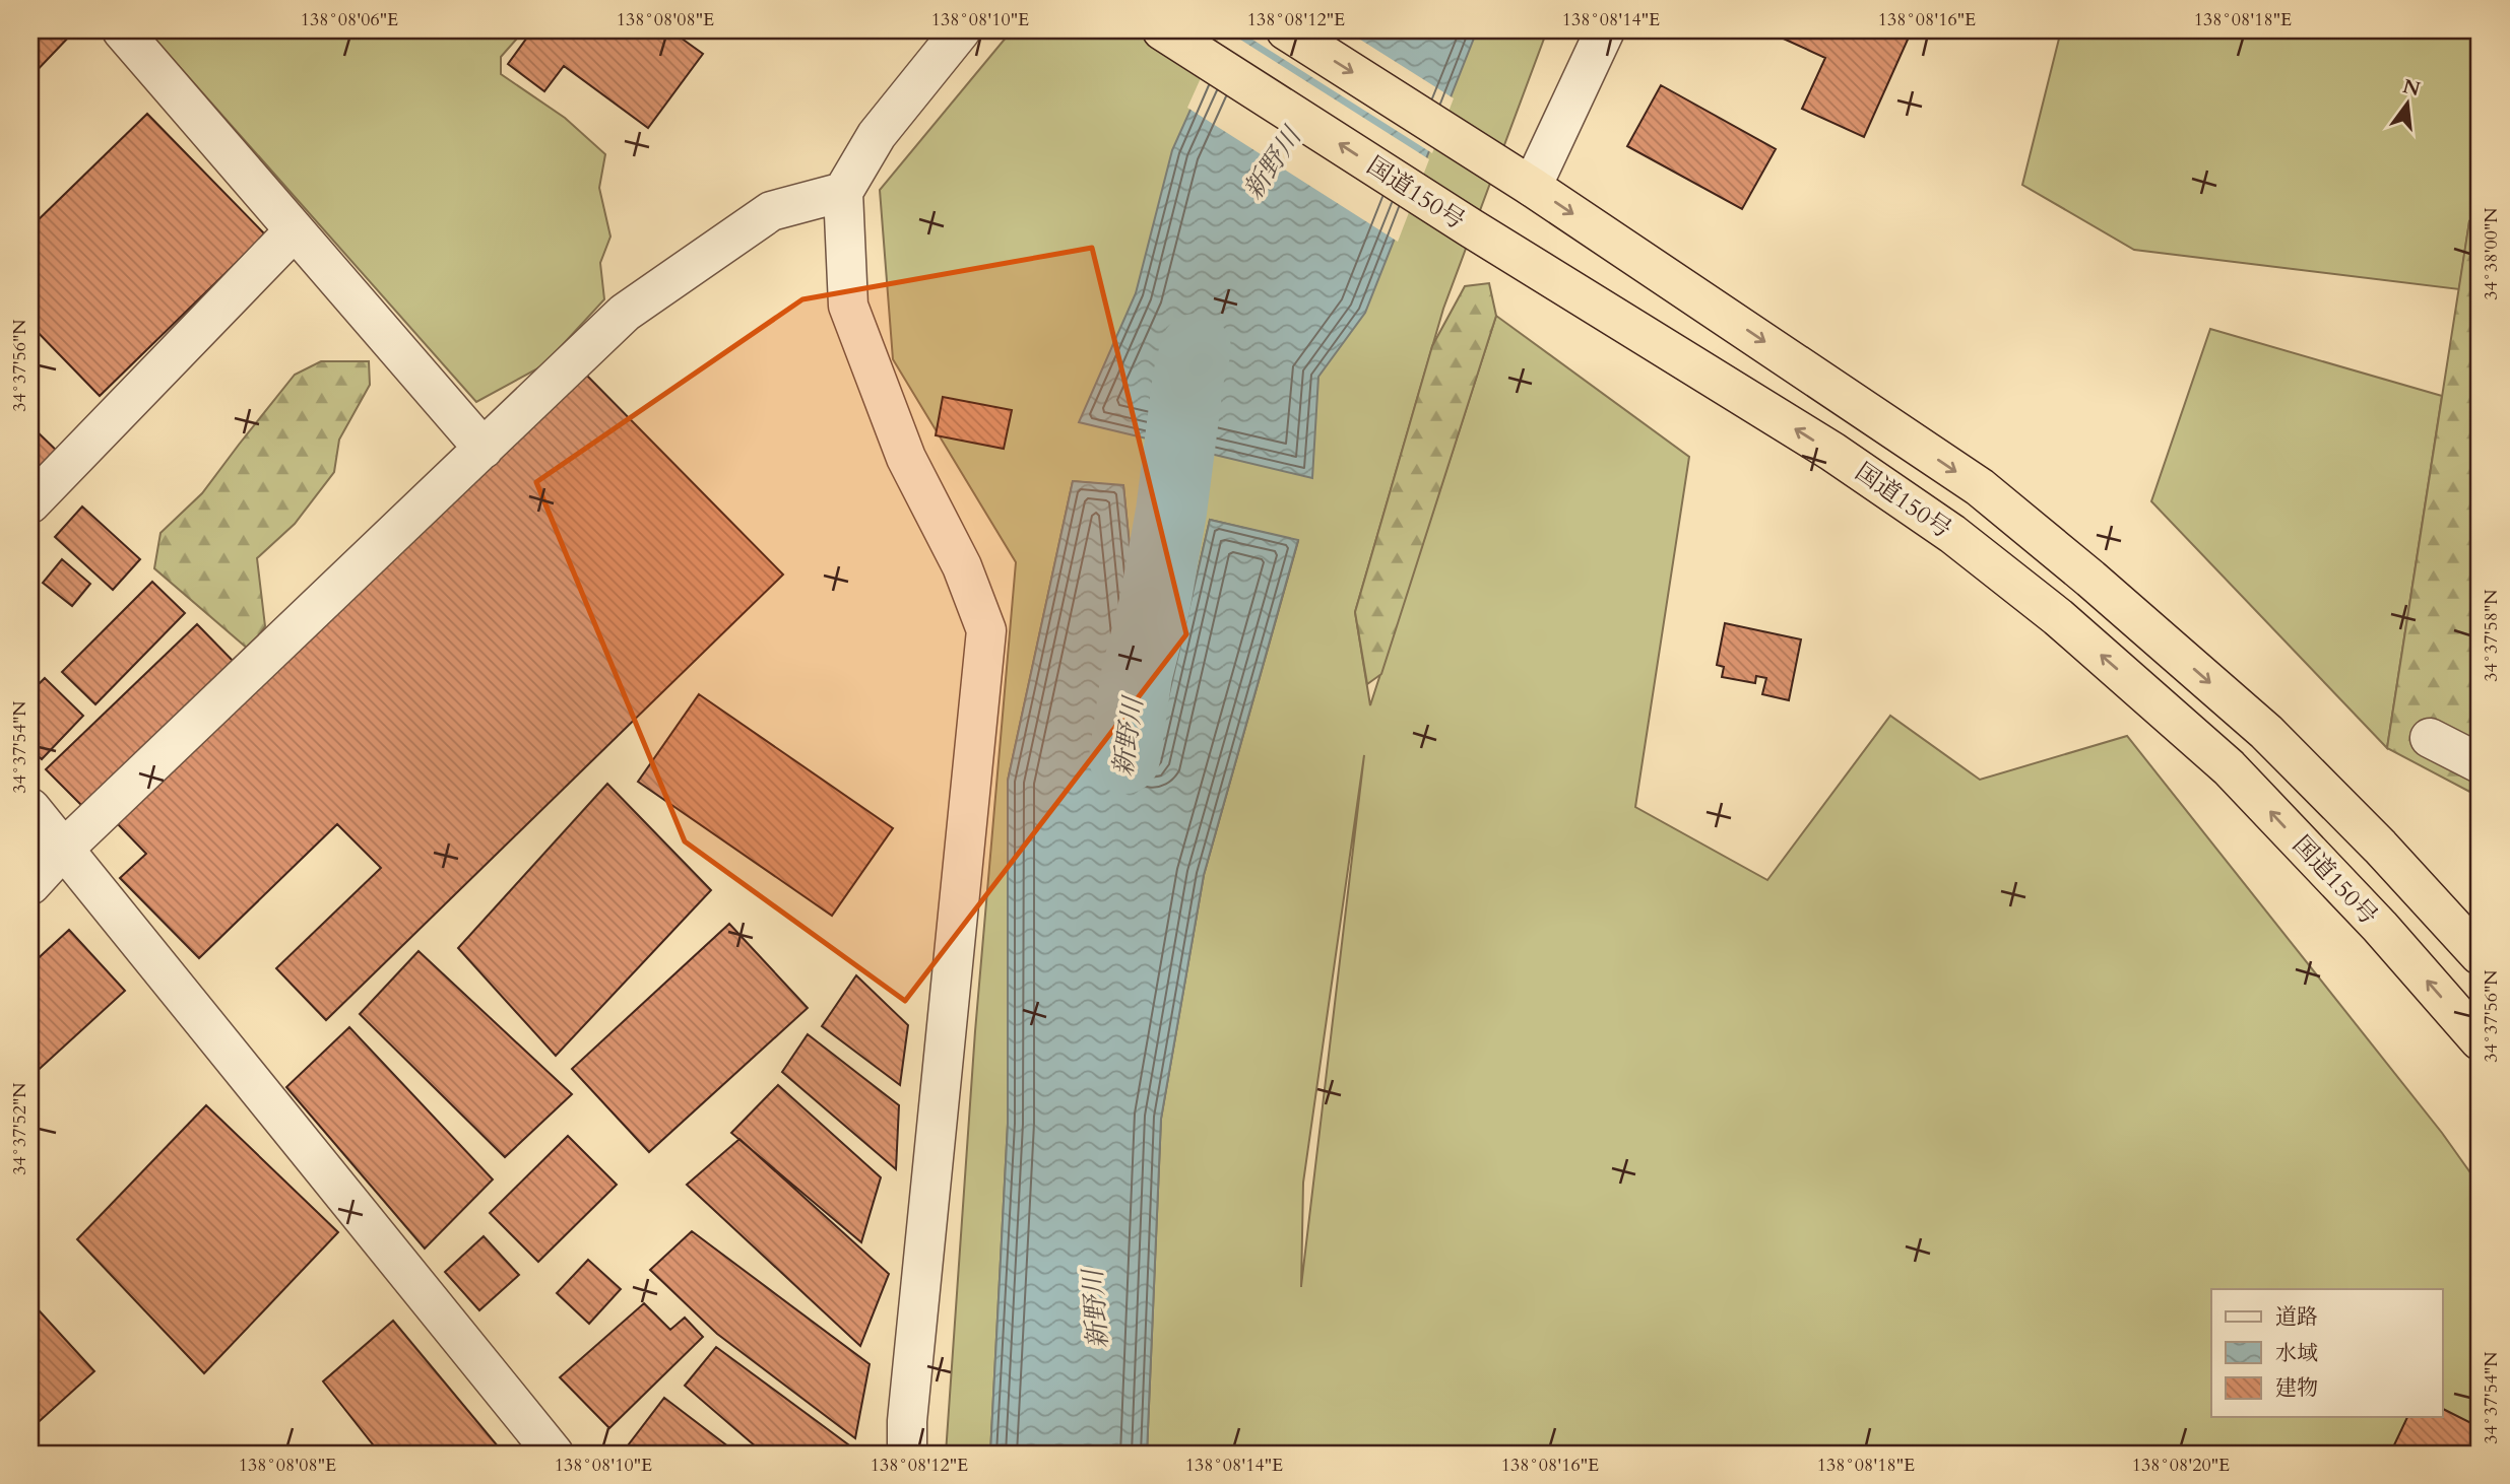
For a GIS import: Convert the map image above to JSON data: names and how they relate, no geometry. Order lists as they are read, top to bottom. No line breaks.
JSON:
{"streets":{"highway":["国道150号"]},"water":["新野川"],"legend":["道路","水域","建物"],"north":"top","coordinates":["138°08'06\"E","138°08'08\"E","138°08'10\"E","138°08'12\"E","138°08'14\"E","138°08'16\"E","138°08'18\"E","34°38'00\"N","34°37'56\"N","34°37'58\"N","34°37'54\"N","34°37'52\"N","138°08'20\"E"]}
